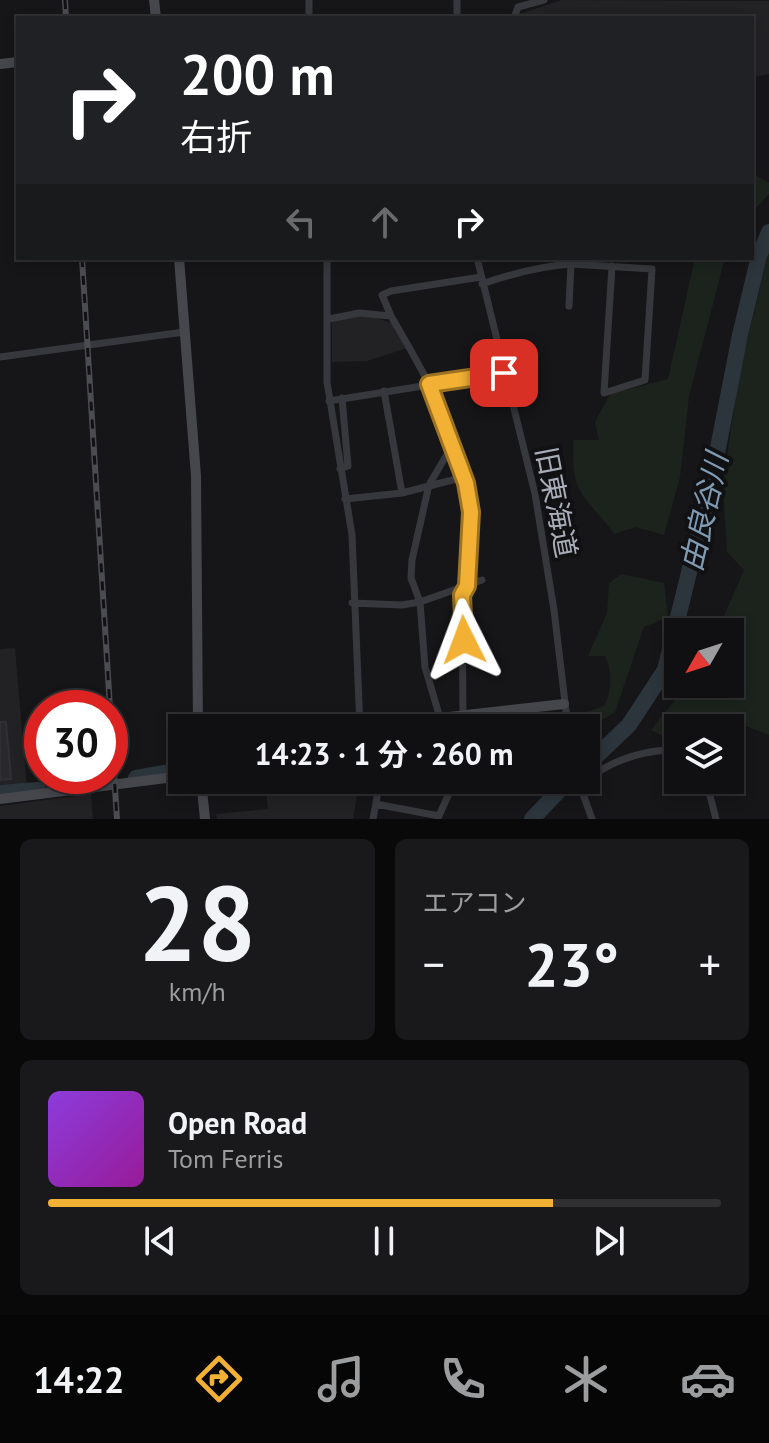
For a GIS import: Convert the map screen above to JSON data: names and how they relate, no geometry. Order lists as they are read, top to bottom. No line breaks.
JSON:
{"streets":{"street":["旧東海道"]},"water":["由良谷川"],"north":"bottom left","page":{"turn":["200 m","右折"],"limit":"30","trip":"14:23 · 1 分 · 260 m","tile":[["28","km/h"],"エアコン"],"heat":["−","23°","+"],"song":["Open Road","Tom Ferris"],"tabs":"14:22"}}
